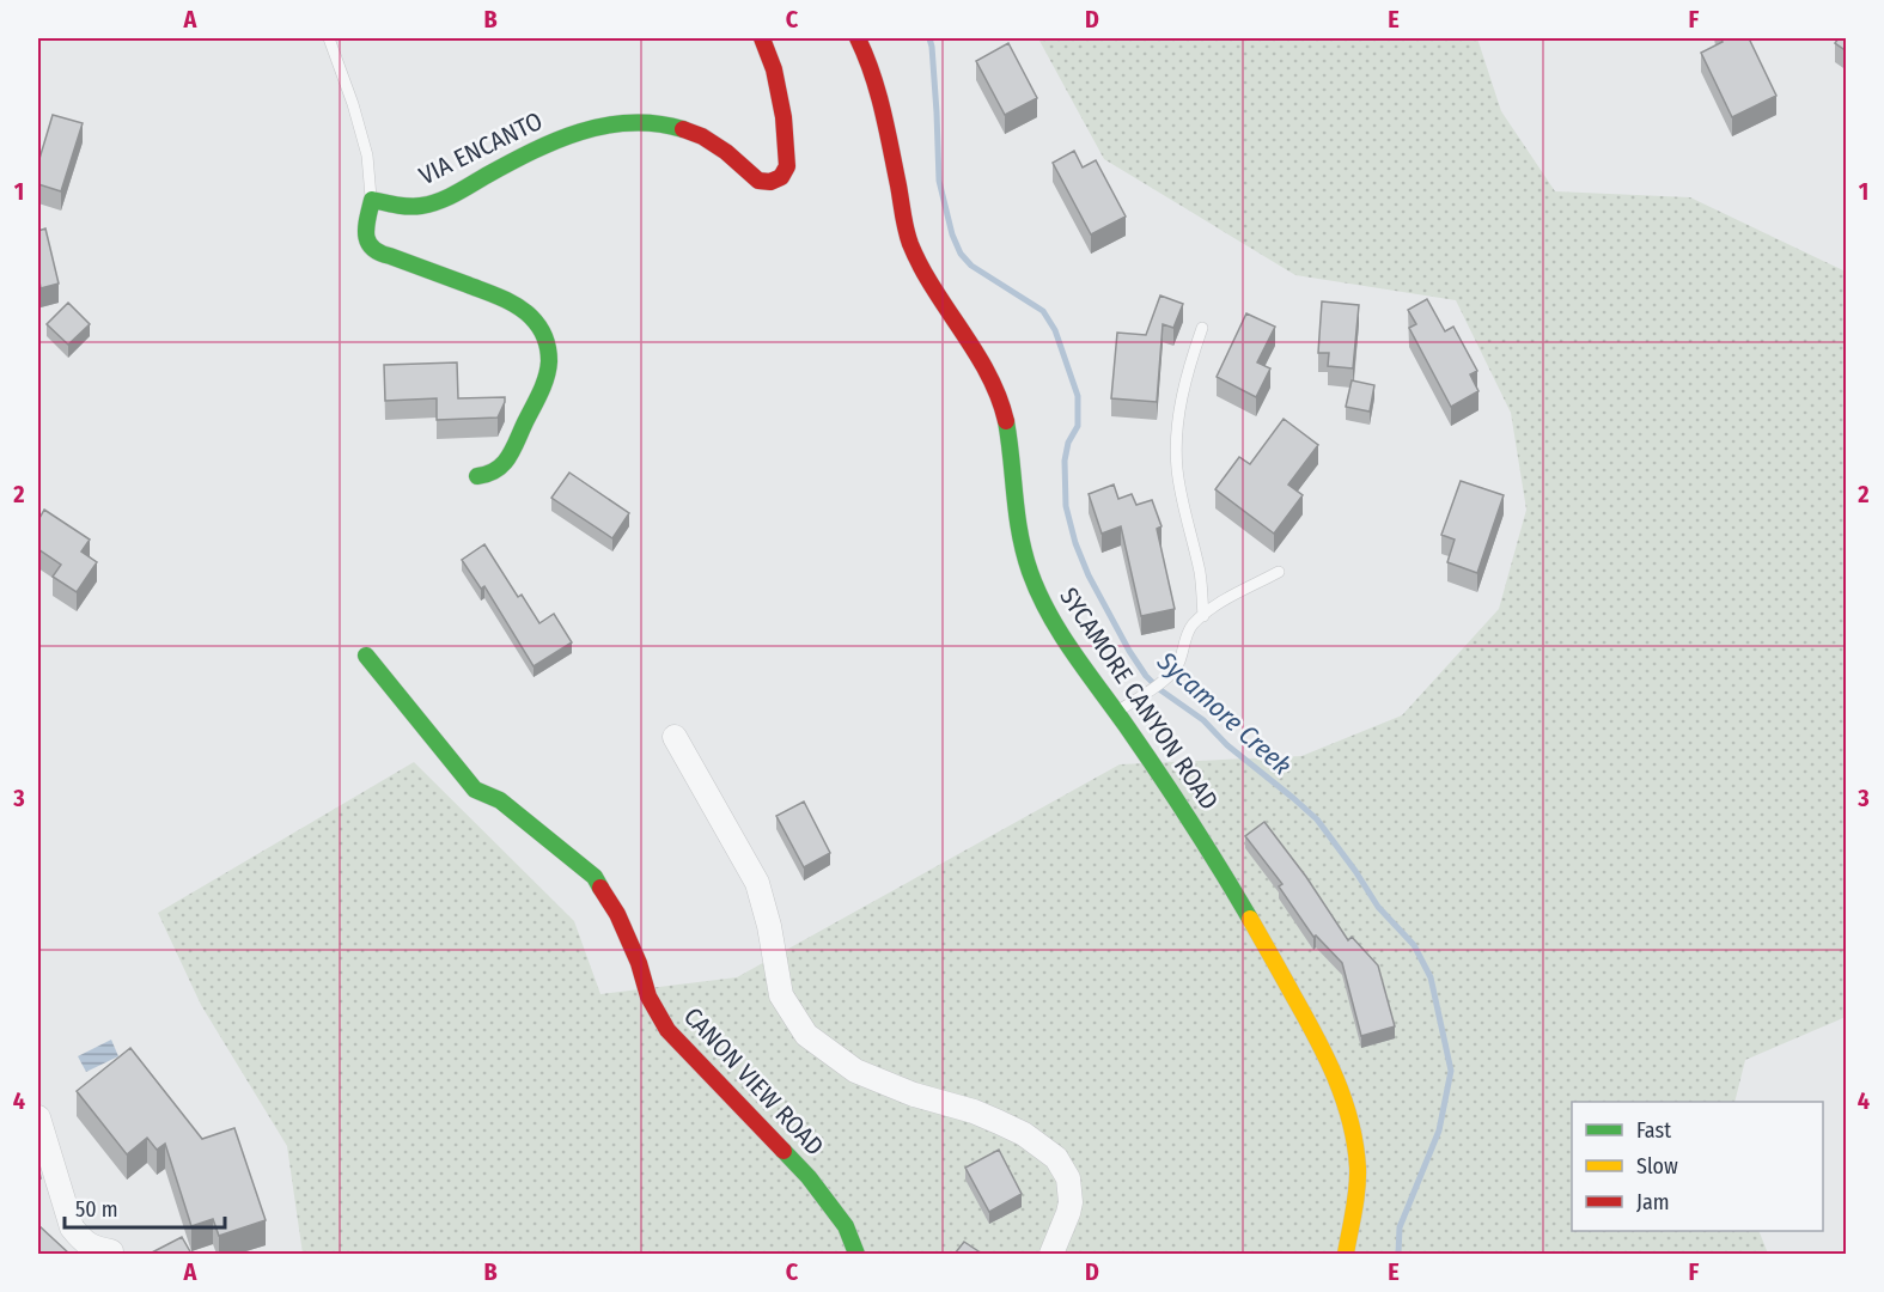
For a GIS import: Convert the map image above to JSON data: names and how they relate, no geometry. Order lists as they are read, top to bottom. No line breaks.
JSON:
{"streets":{"street":["VIA ENCANTO","SYCAMORE CANYON ROAD","CANON VIEW ROAD"]},"water":["Sycamore Creek"],"legend":["Fast","Slow","Jam"],"scale_bar":"50 m","grid":{"columns":["A","B","C","D","E","F"],"rows":["1","2","3","4"]}}
